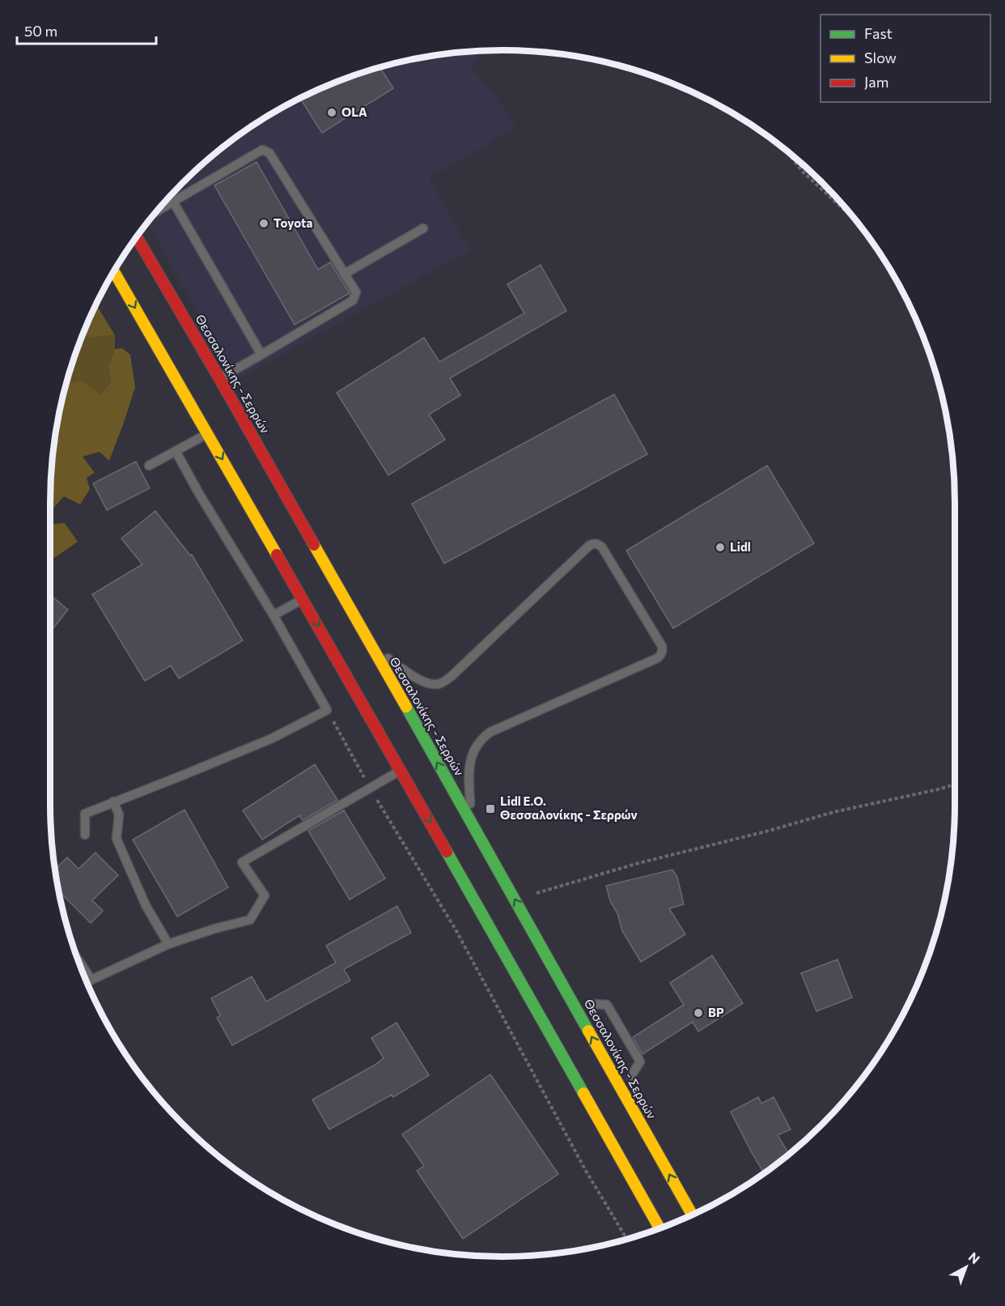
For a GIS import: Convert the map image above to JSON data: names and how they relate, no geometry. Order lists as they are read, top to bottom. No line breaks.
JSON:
{"streets":{"main road":["Θεσσαλονίκης - Σερρών"]},"places":{"other":["OLA","Toyota","Lidl","BP"],"transit":["Lidl Ε.Ο. Θεσσαλονίκης - Σερρών"]},"legend":["Fast","Slow","Jam"],"scale_bar":"50 m","north":"top right"}
